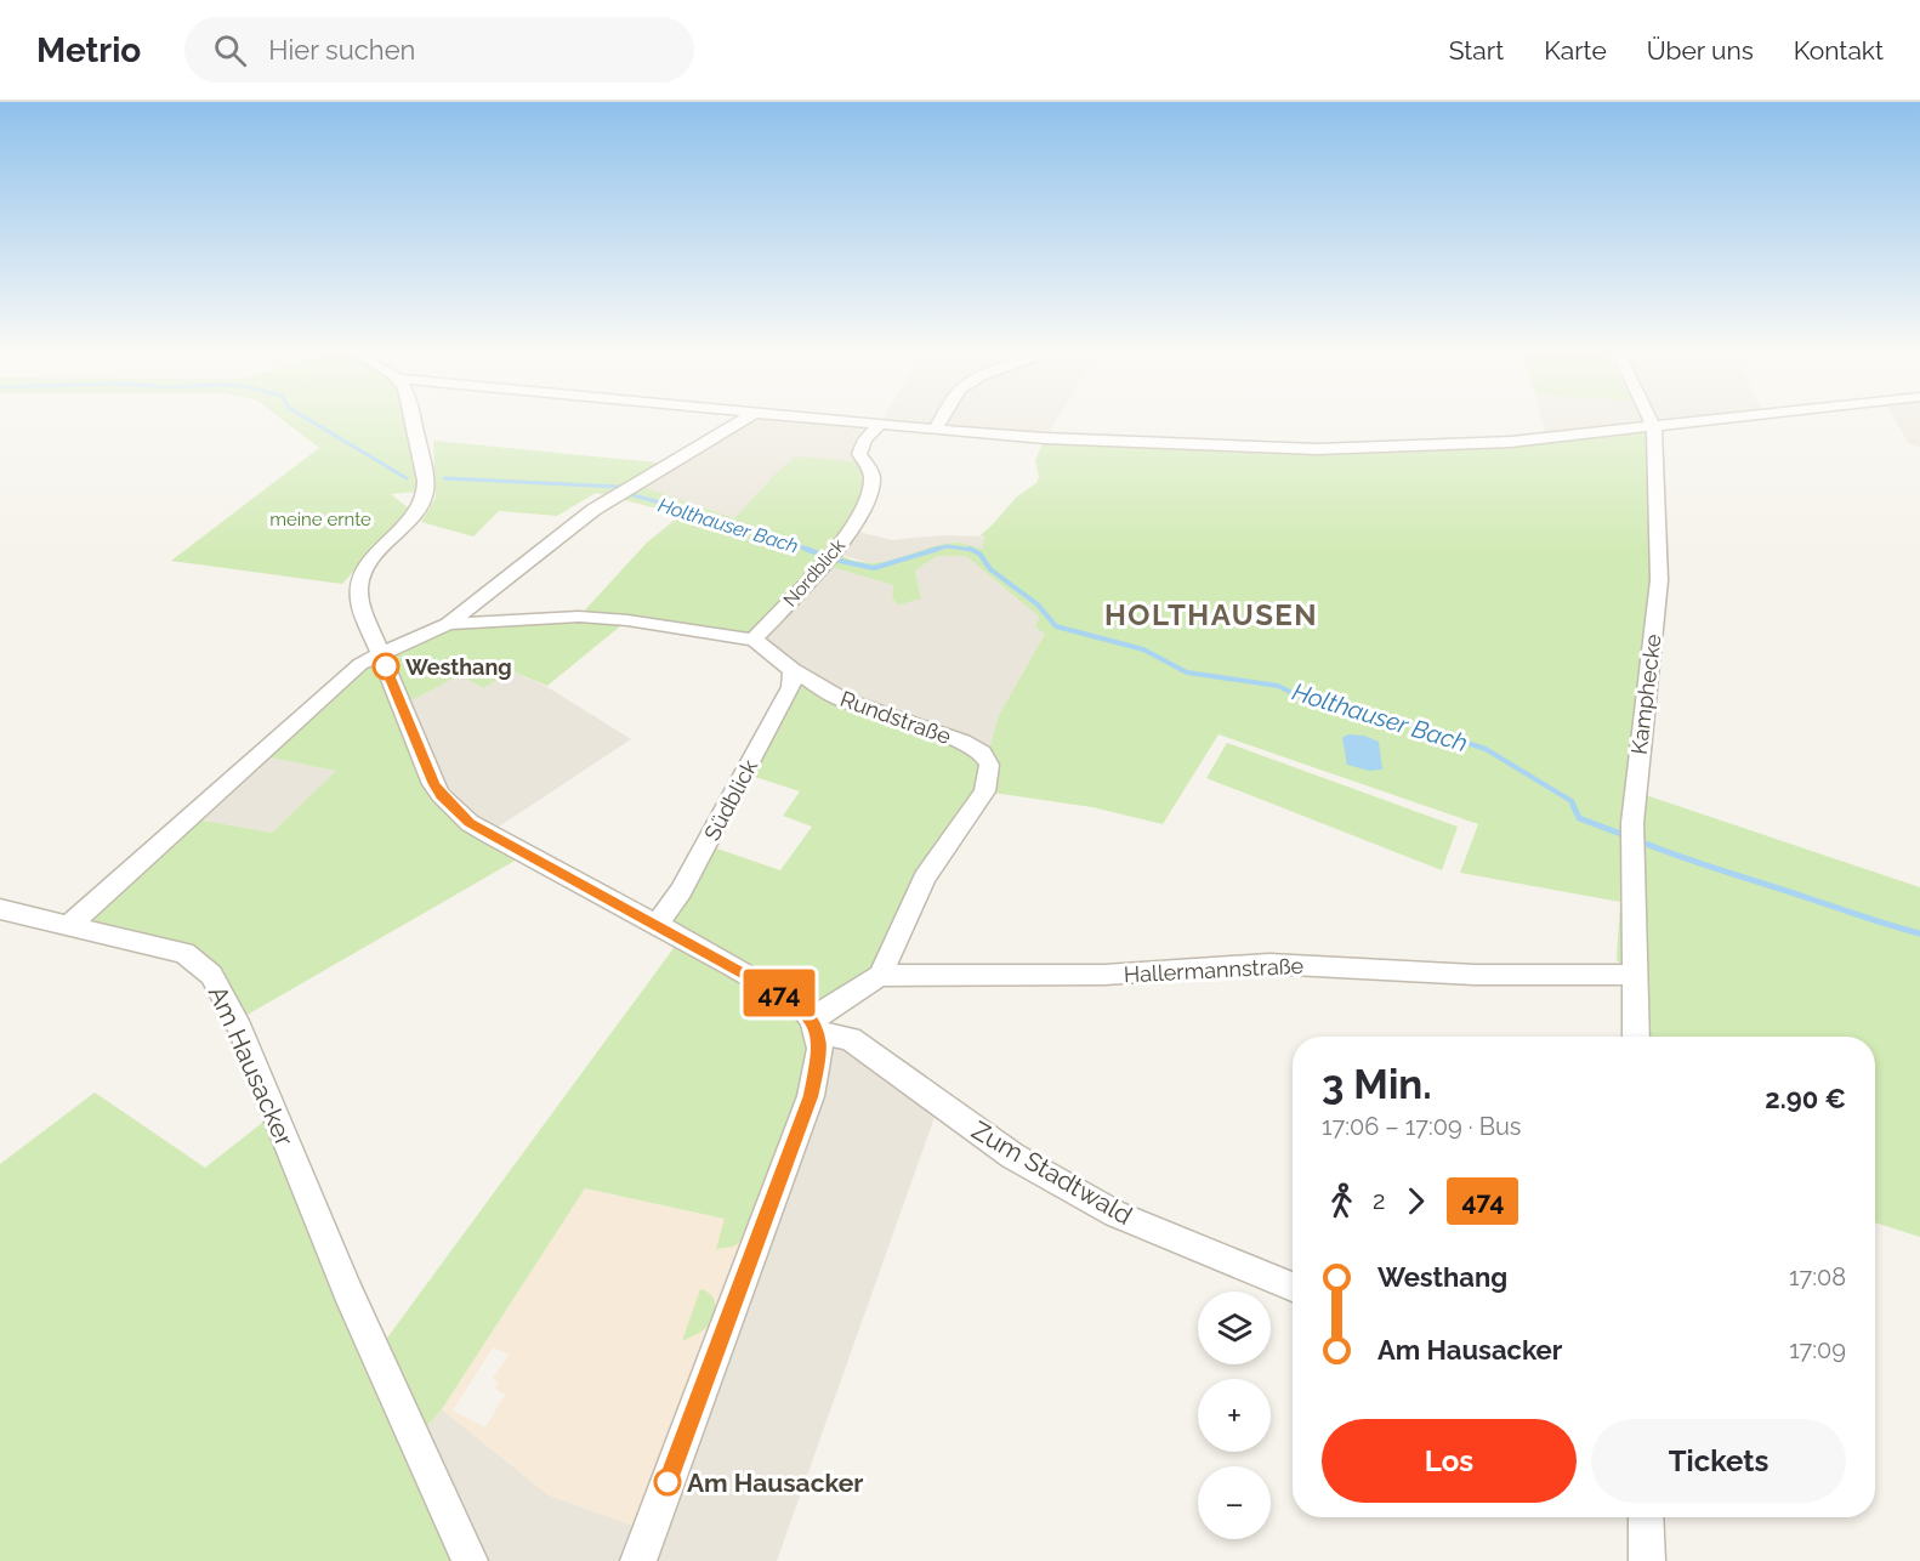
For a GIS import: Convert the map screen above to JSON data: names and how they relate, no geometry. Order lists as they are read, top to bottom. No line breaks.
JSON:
{"streets":{"street":["Nordblick","Kamphecke","Rundstraße","Südblick","Hallermannstraße","Am Hausacker","Zum Stadtwald"]},"crossings":[["Nordblick","Rundstraße"],["Kamphecke","Hallermannstraße"],["Rundstraße","Südblick"],["Rundstraße","Hallermannstraße"]],"districts":["HOLTHAUSEN"],"water":["Holthauser Bach"],"parks":["meine ernte"],"places":["Westhang","Am Hausacker"],"lines":["bus line 474"],"page":{"header":"Metrio","search":"Hier suchen","nav":["Start","Karte","Über uns","Kontakt"],"on_map":"474","heading":["3 Min.","17:06 – 17:09 · Bus","2.90 €"],"legs":["2","474"],"list":[{"name":"Westhang","value":"17:08"},{"name":"Am Hausacker","value":"17:09"}],"map_buttons":["+","−"],"buttons":["Los","Tickets"]}}
